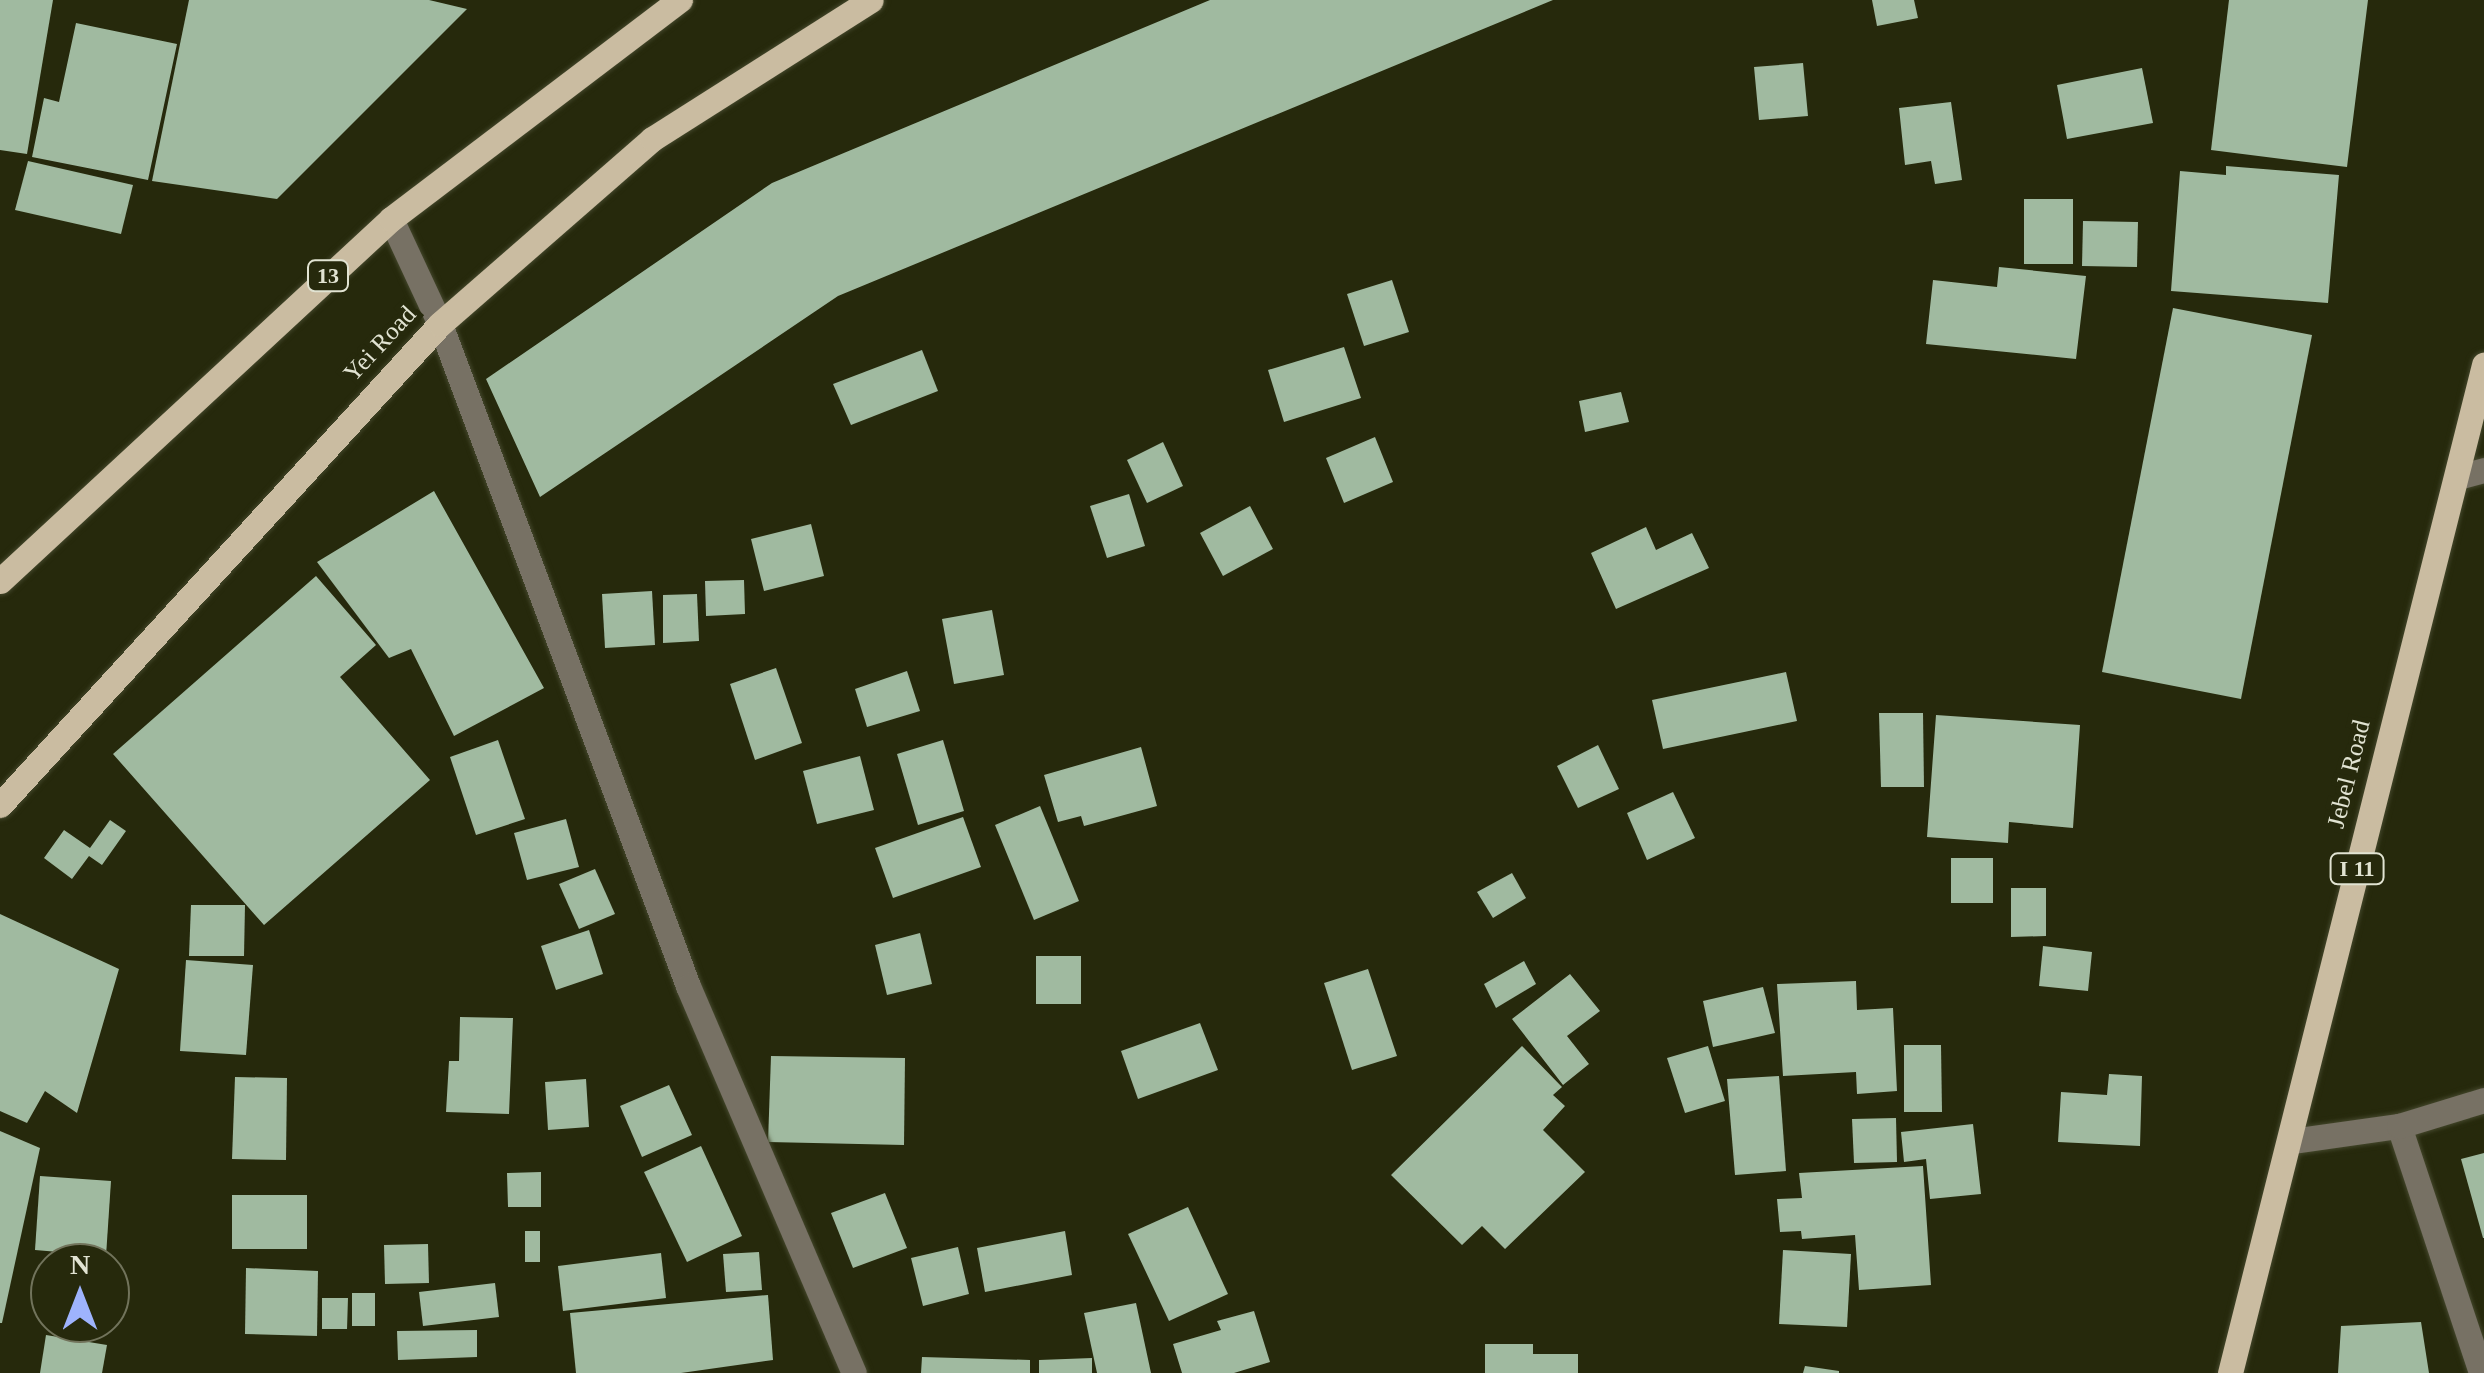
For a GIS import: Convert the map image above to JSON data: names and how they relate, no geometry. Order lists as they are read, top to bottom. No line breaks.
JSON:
{"streets":{"main road":["13","Yei Road","Jebel Road","I 11"]},"north":"top"}
